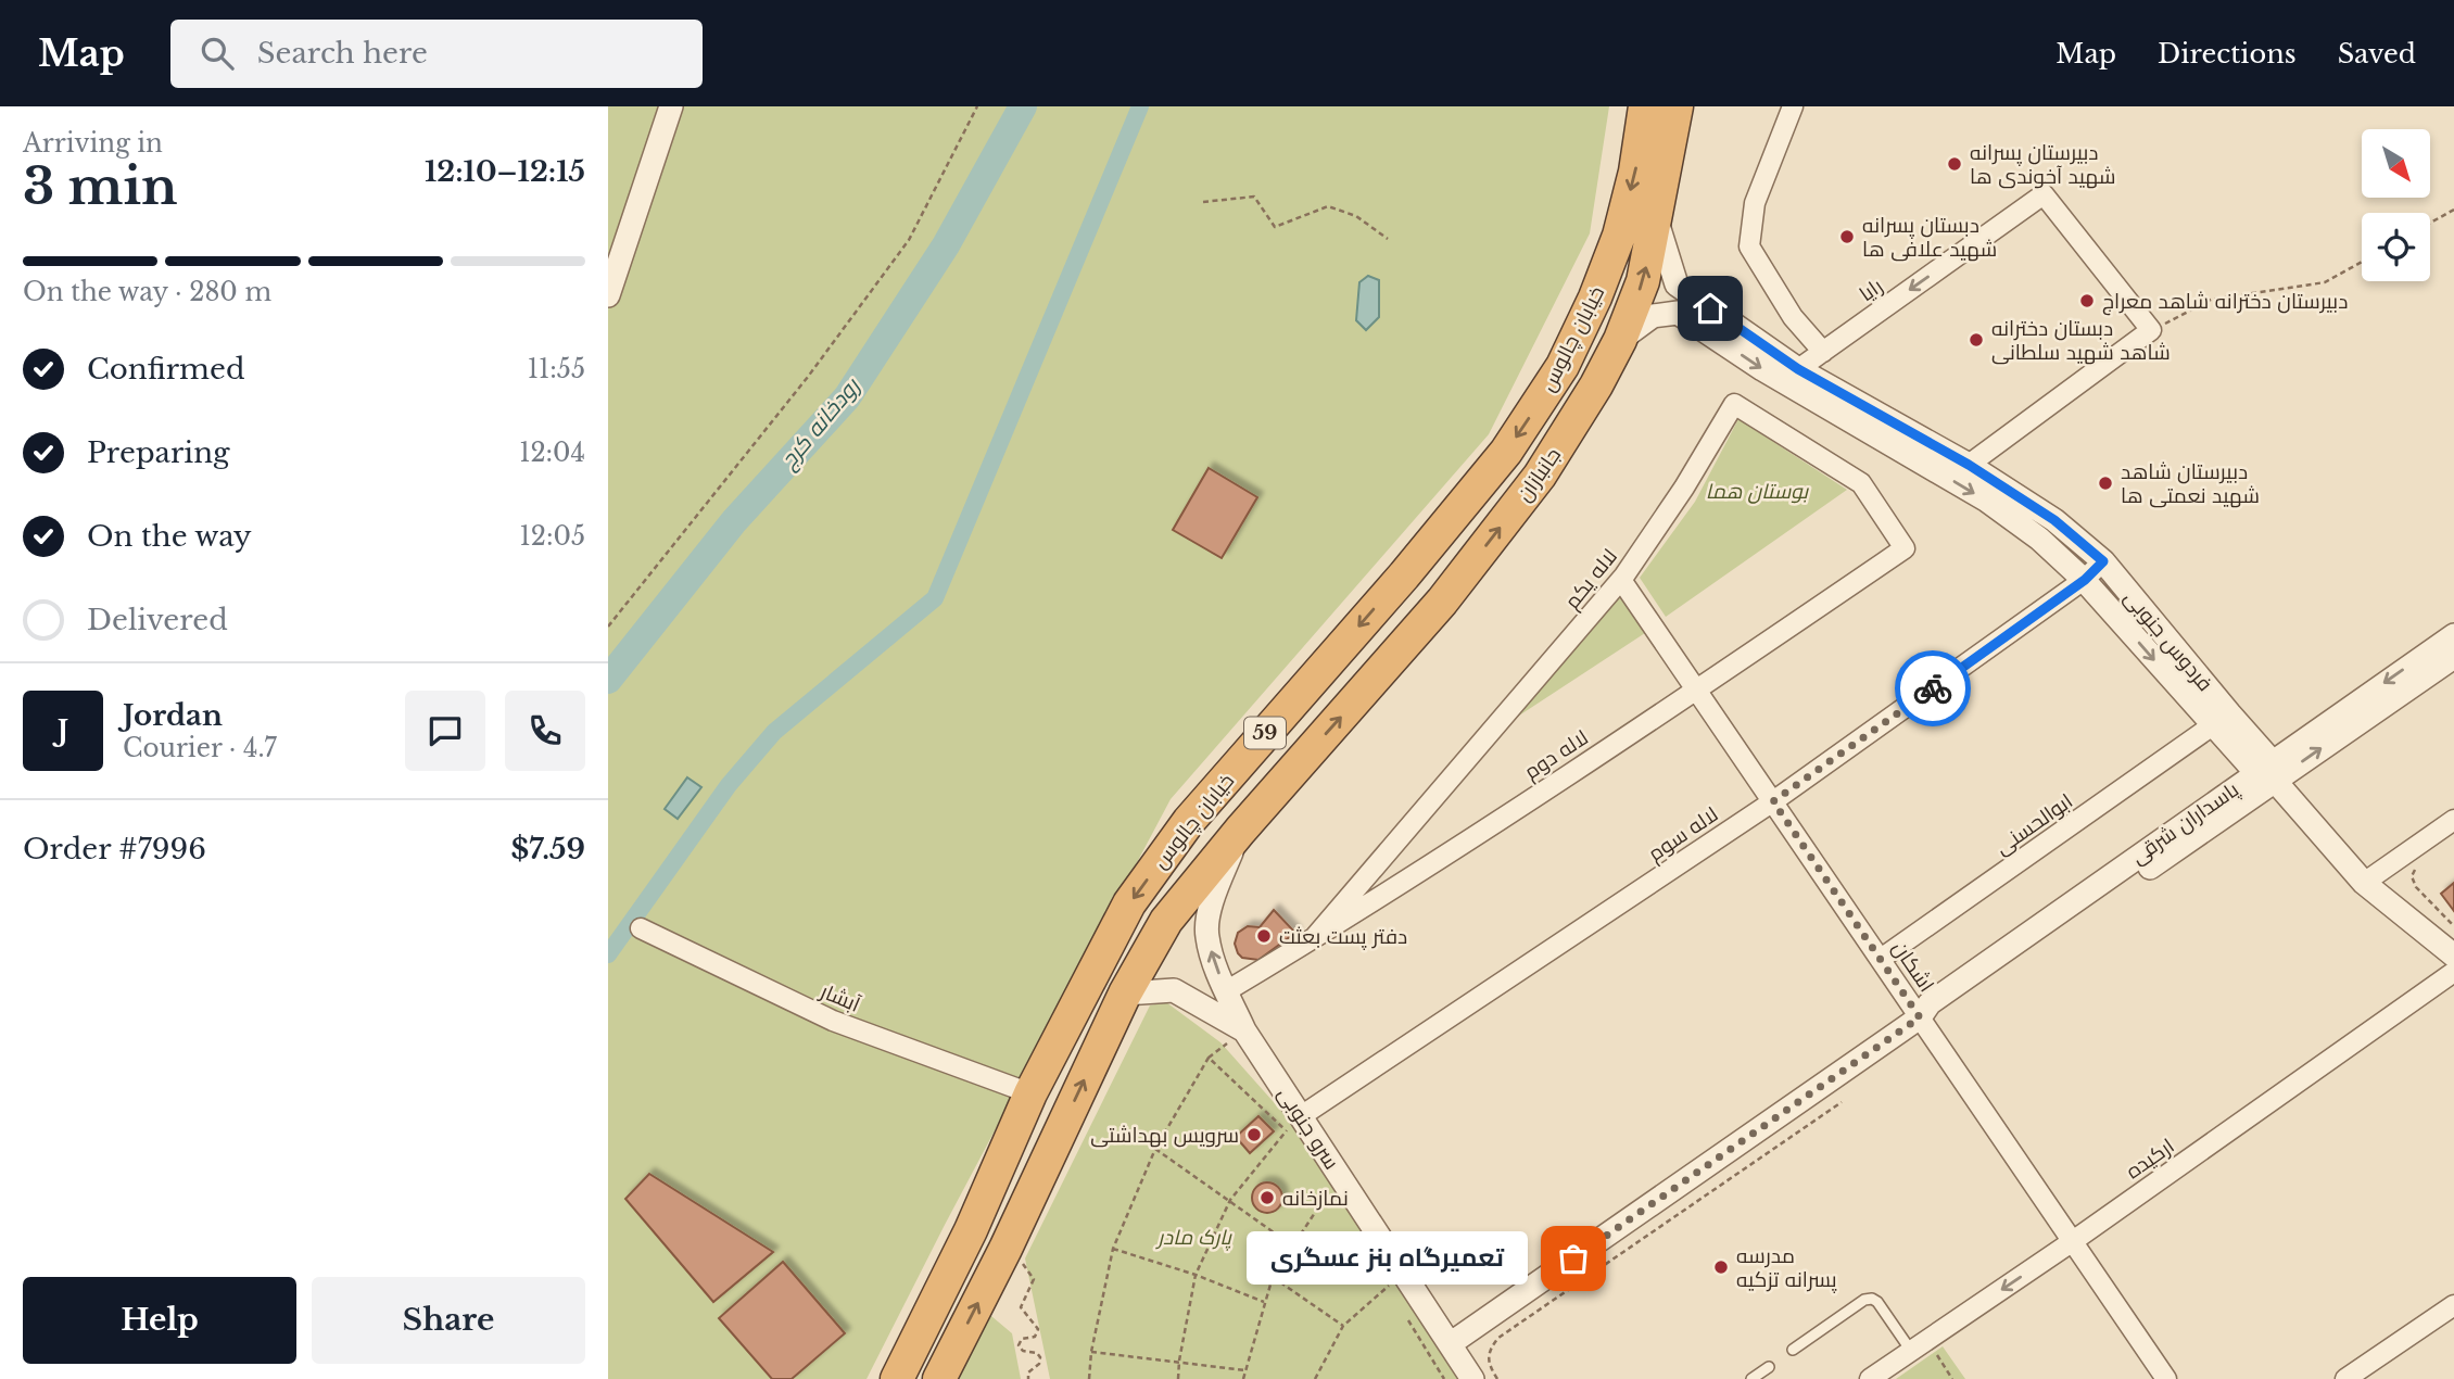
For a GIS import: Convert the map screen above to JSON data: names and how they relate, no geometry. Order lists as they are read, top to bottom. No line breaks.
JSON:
{"streets":{"highway":["خیابان چالوس","جانبازان","59"],"street":["رایا","لاله یکم","فردوس جنوبی","لاله دوم","پاسداران شرقی","ابوالحسنی","لاله سوم","اشکان","آبشار","سرو جنوبی","ارکیده"]},"crossings":[["رایا","فردوس جنوبی"],["خیابان چالوس","جانبازان"],["خیابان چالوس","آبشار"],["خیابان چالوس","سرو جنوبی"],["جانبازان","فردوس جنوبی"],["لاله یکم","لاله دوم"],["لاله یکم","اشکان"],["فردوس جنوبی","پاسداران شرقی"],["فردوس جنوبی","ابوالحسنی"],["فردوس جنوبی","لاله سوم"],["لاله دوم","اشکان"],["لاله دوم","سرو جنوبی"],["پاسداران شرقی","اشکان"],["پاسداران شرقی","سرو جنوبی"],["ابوالحسنی","اشکان"],["لاله سوم","اشکان"],["لاله سوم","سرو جنوبی"],["اشکان","ارکیده"]],"one_way":["جانبازان"],"water":["رودخانه کرج"],"parks":["بوستان هما","پارک مادر"],"places":["دبیرستان پسرانه شهید آخوندی ها","دبستان پسرانه شهید علافی ها","دبیرستان دخترانه شاهد معراج","دبستان دخترانه شاهد شهید سلطانی","دبیرستان شاهد شهید نعمتی ها","دفتر پست بعثت","سرویس بهداشتی","نمازخانه","تعمیرگاه بنز عسگری","مدرسه پسرانه تزکیه"],"north":"bottom right","page":{"header":"Map","search":"Search here","nav":["Map","Directions","Saved"],"heading":["3 min","Arriving in","12:10–12:15"],"panel":["Jordan","Courier · 4.7","Order #7996","$7.59"],"bar":"On the way · 280 m","list":[["Confirmed","11:55"],["Preparing","12:04"],["On the way","12:05"],"Delivered"],"round":"J","bubble":"تعمیرگاه بنز عسگری","buttons":["Help","Share"]}}
